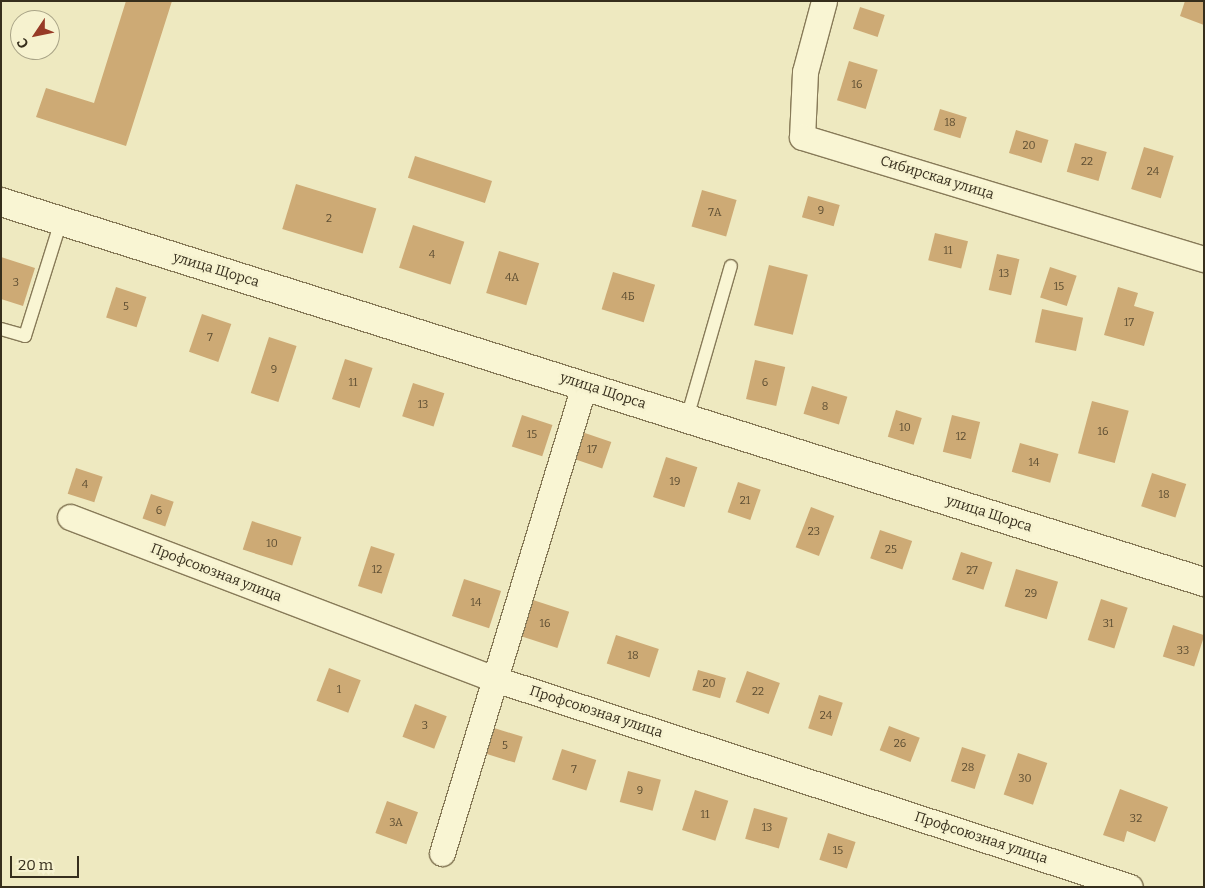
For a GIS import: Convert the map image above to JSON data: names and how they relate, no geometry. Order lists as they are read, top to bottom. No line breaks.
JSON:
{"streets":{"main road":["улица Щорса"],"street":["Сибирская улица","Профсоюзная улица"]},"house_numbers":["16","18","20","22","24","9","7А","2","11","4","13","4А","3","15","4Б","5","17","7","9","11","6","13","8","10","16","15","12","17","14","19","4","18","21","6","23","10","25","12","27","29","14","16","31","33","18","20","1","22","24","3","26","5","28","7","30","9","11","32","3А","13","15"],"scale_bar":"20 m","north":"bottom left"}
